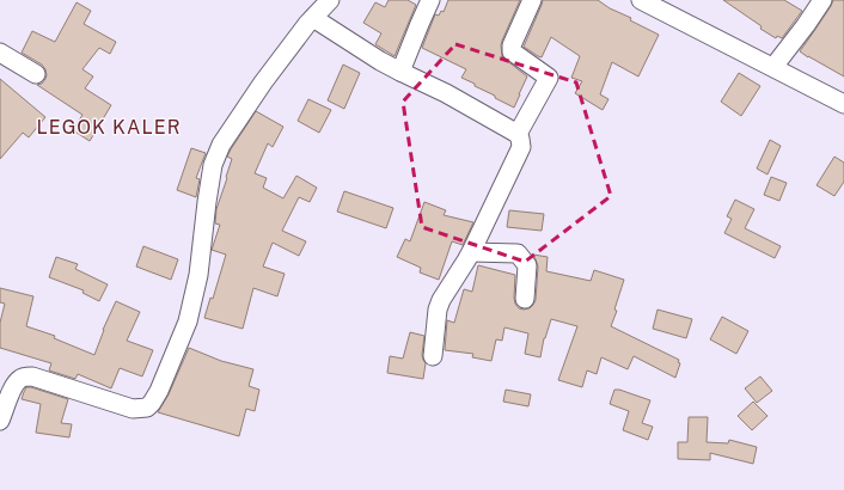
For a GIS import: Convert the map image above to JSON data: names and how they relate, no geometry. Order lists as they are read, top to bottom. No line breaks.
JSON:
{"districts":["LEGOK KALER"]}
